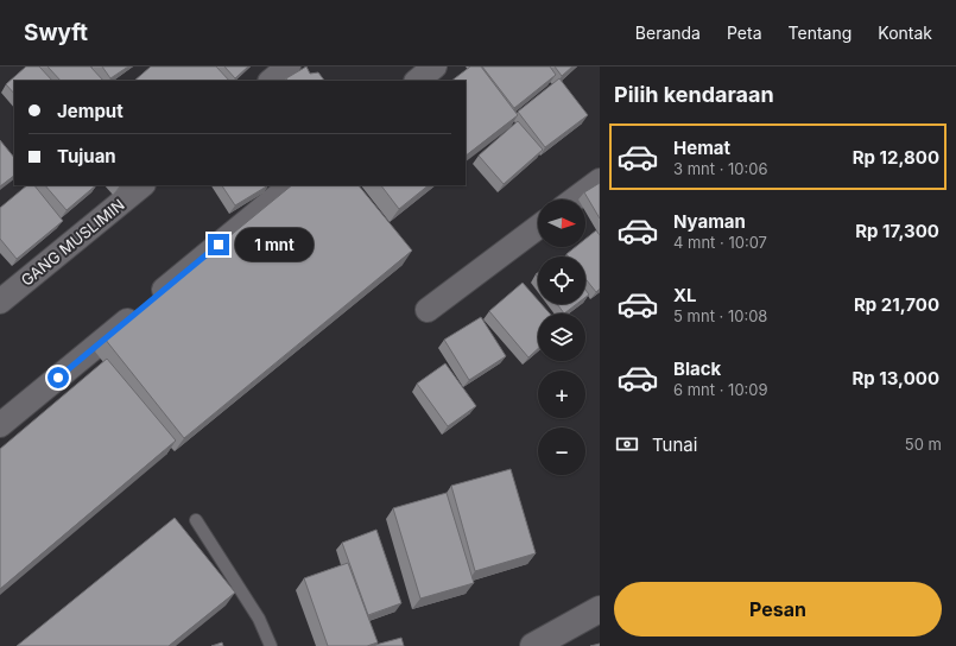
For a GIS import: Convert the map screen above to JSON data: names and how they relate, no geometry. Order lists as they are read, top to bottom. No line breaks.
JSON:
{"streets":{"street":["GANG MUSLIMIN"]},"north":"right","page":{"header":"Swyft","nav":["Beranda","Peta","Tentang","Kontak"],"heading":"Pilih kendaraan","banner":["Jemput","Tujuan"],"list":[{"name":"Hemat","note":"3 mnt · 10:06","value":"Rp 12,800"},{"name":"Nyaman","note":"4 mnt · 10:07","value":"Rp 17,300"},{"name":"XL","note":"5 mnt · 10:08","value":"Rp 21,700"},{"name":"Black","note":"6 mnt · 10:09","value":"Rp 13,000"}],"map_buttons":["+","−"],"bubble":"1 mnt","pay":["Tunai","50 m"],"buttons":"Pesan"}}
